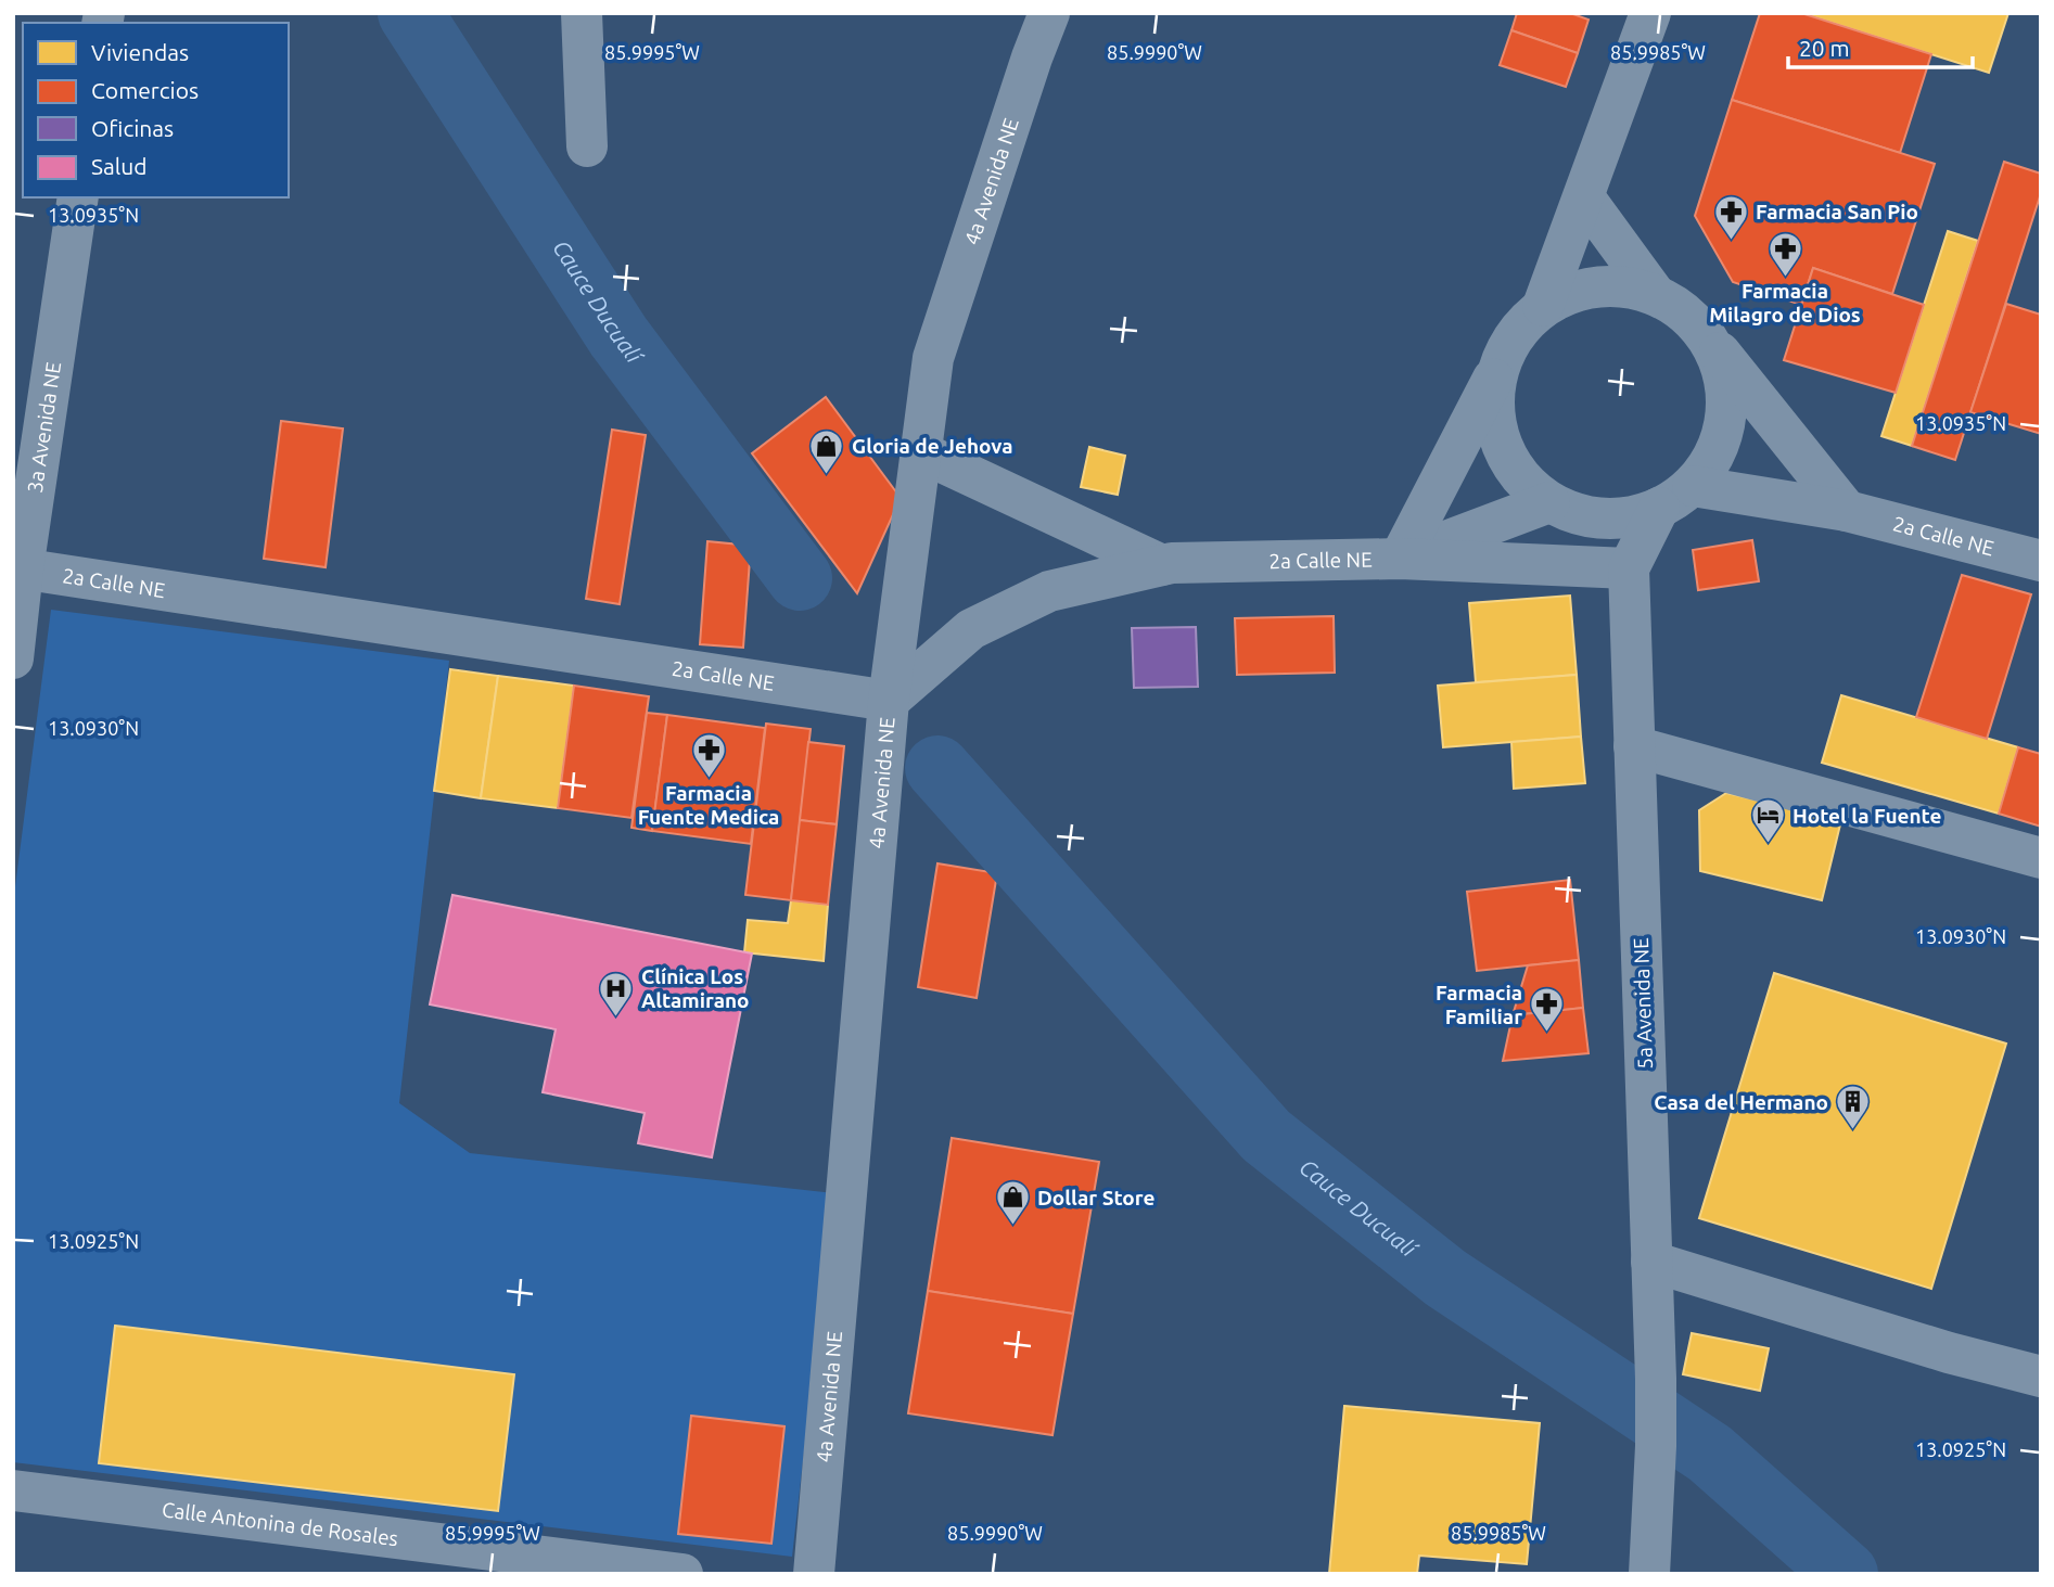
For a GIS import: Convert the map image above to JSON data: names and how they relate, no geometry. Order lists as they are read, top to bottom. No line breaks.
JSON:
{"streets":{"street":["4a Avenida NE","3a Avenida NE","2a Calle NE","5a Avenida NE","Calle Antonina de Rosales"]},"crossings":[["4a Avenida NE","2a Calle NE"],["3a Avenida NE","2a Calle NE"],["2a Calle NE","5a Avenida NE"]],"water":["Cauce Ducualí"],"places":{"pharmacy":["Farmacia San Pio","Farmacia Milagro de Dios","Farmacia Fuente Medica","Farmacia Familiar"],"shop":["Gloria de Jehova","Dollar Store"],"hotel":["Hotel la Fuente"],"hospital":["Clínica Los Altamirano"],"building":["Casa del Hermano"]},"legend":["Viviendas","Comercios","Oficinas","Salud"],"scale_bar":"20 m","coordinates":["85.9995°W","85.9990°W","85.9985°W","13.0935°N","13.0930°N","13.0925°N"]}
